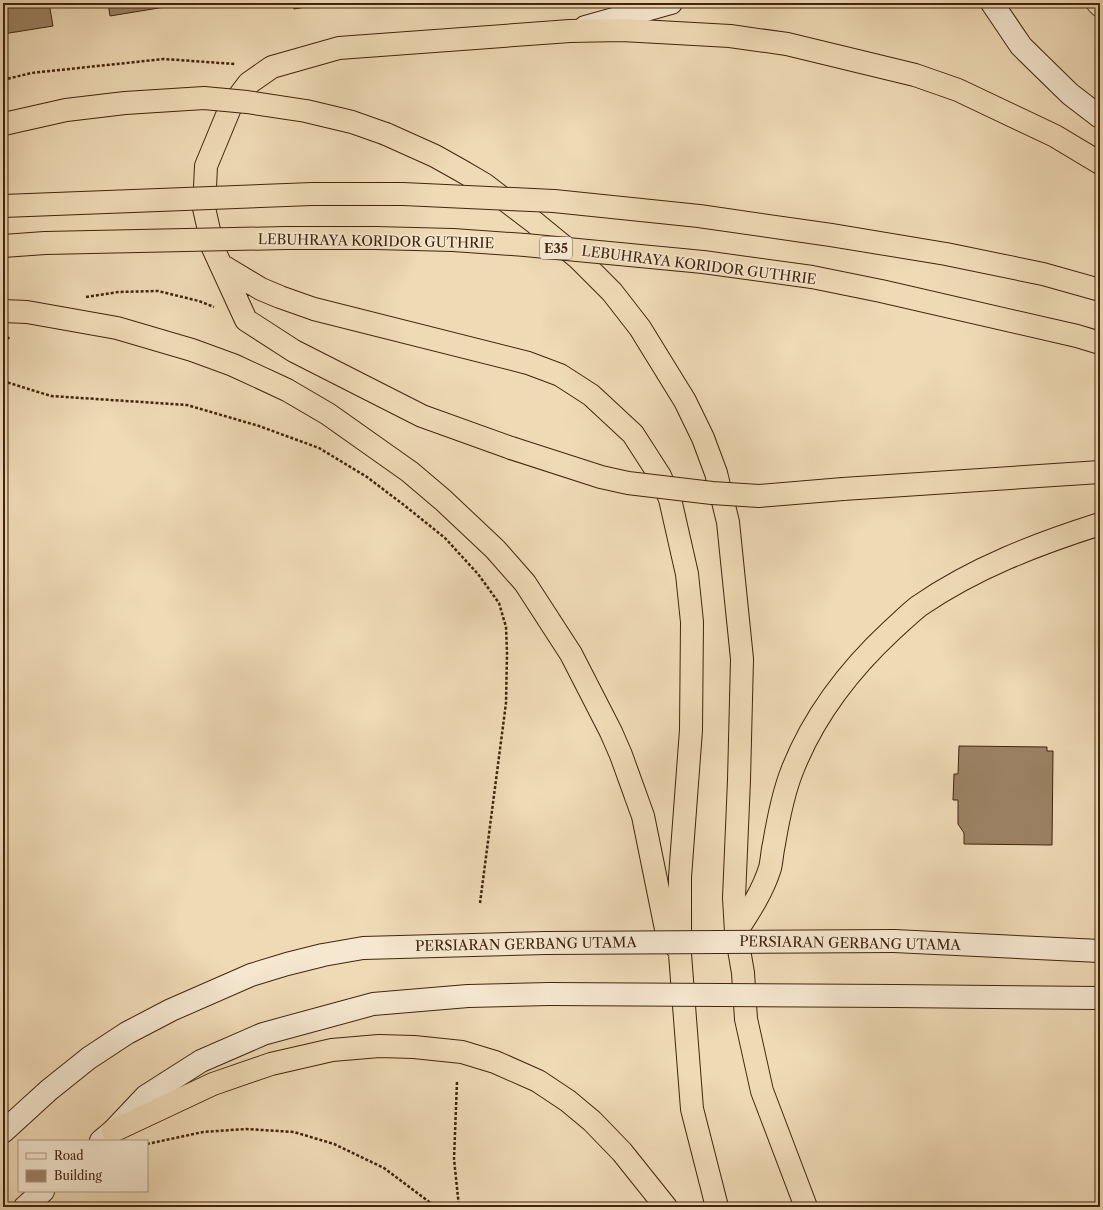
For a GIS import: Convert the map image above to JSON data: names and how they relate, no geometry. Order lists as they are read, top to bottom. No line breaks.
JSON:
{"streets":{"highway":["LEBUHRAYA KORIDOR GUTHRIE","E35"],"main road":["PERSIARAN GERBANG UTAMA"]},"legend":["Road","Building"]}
